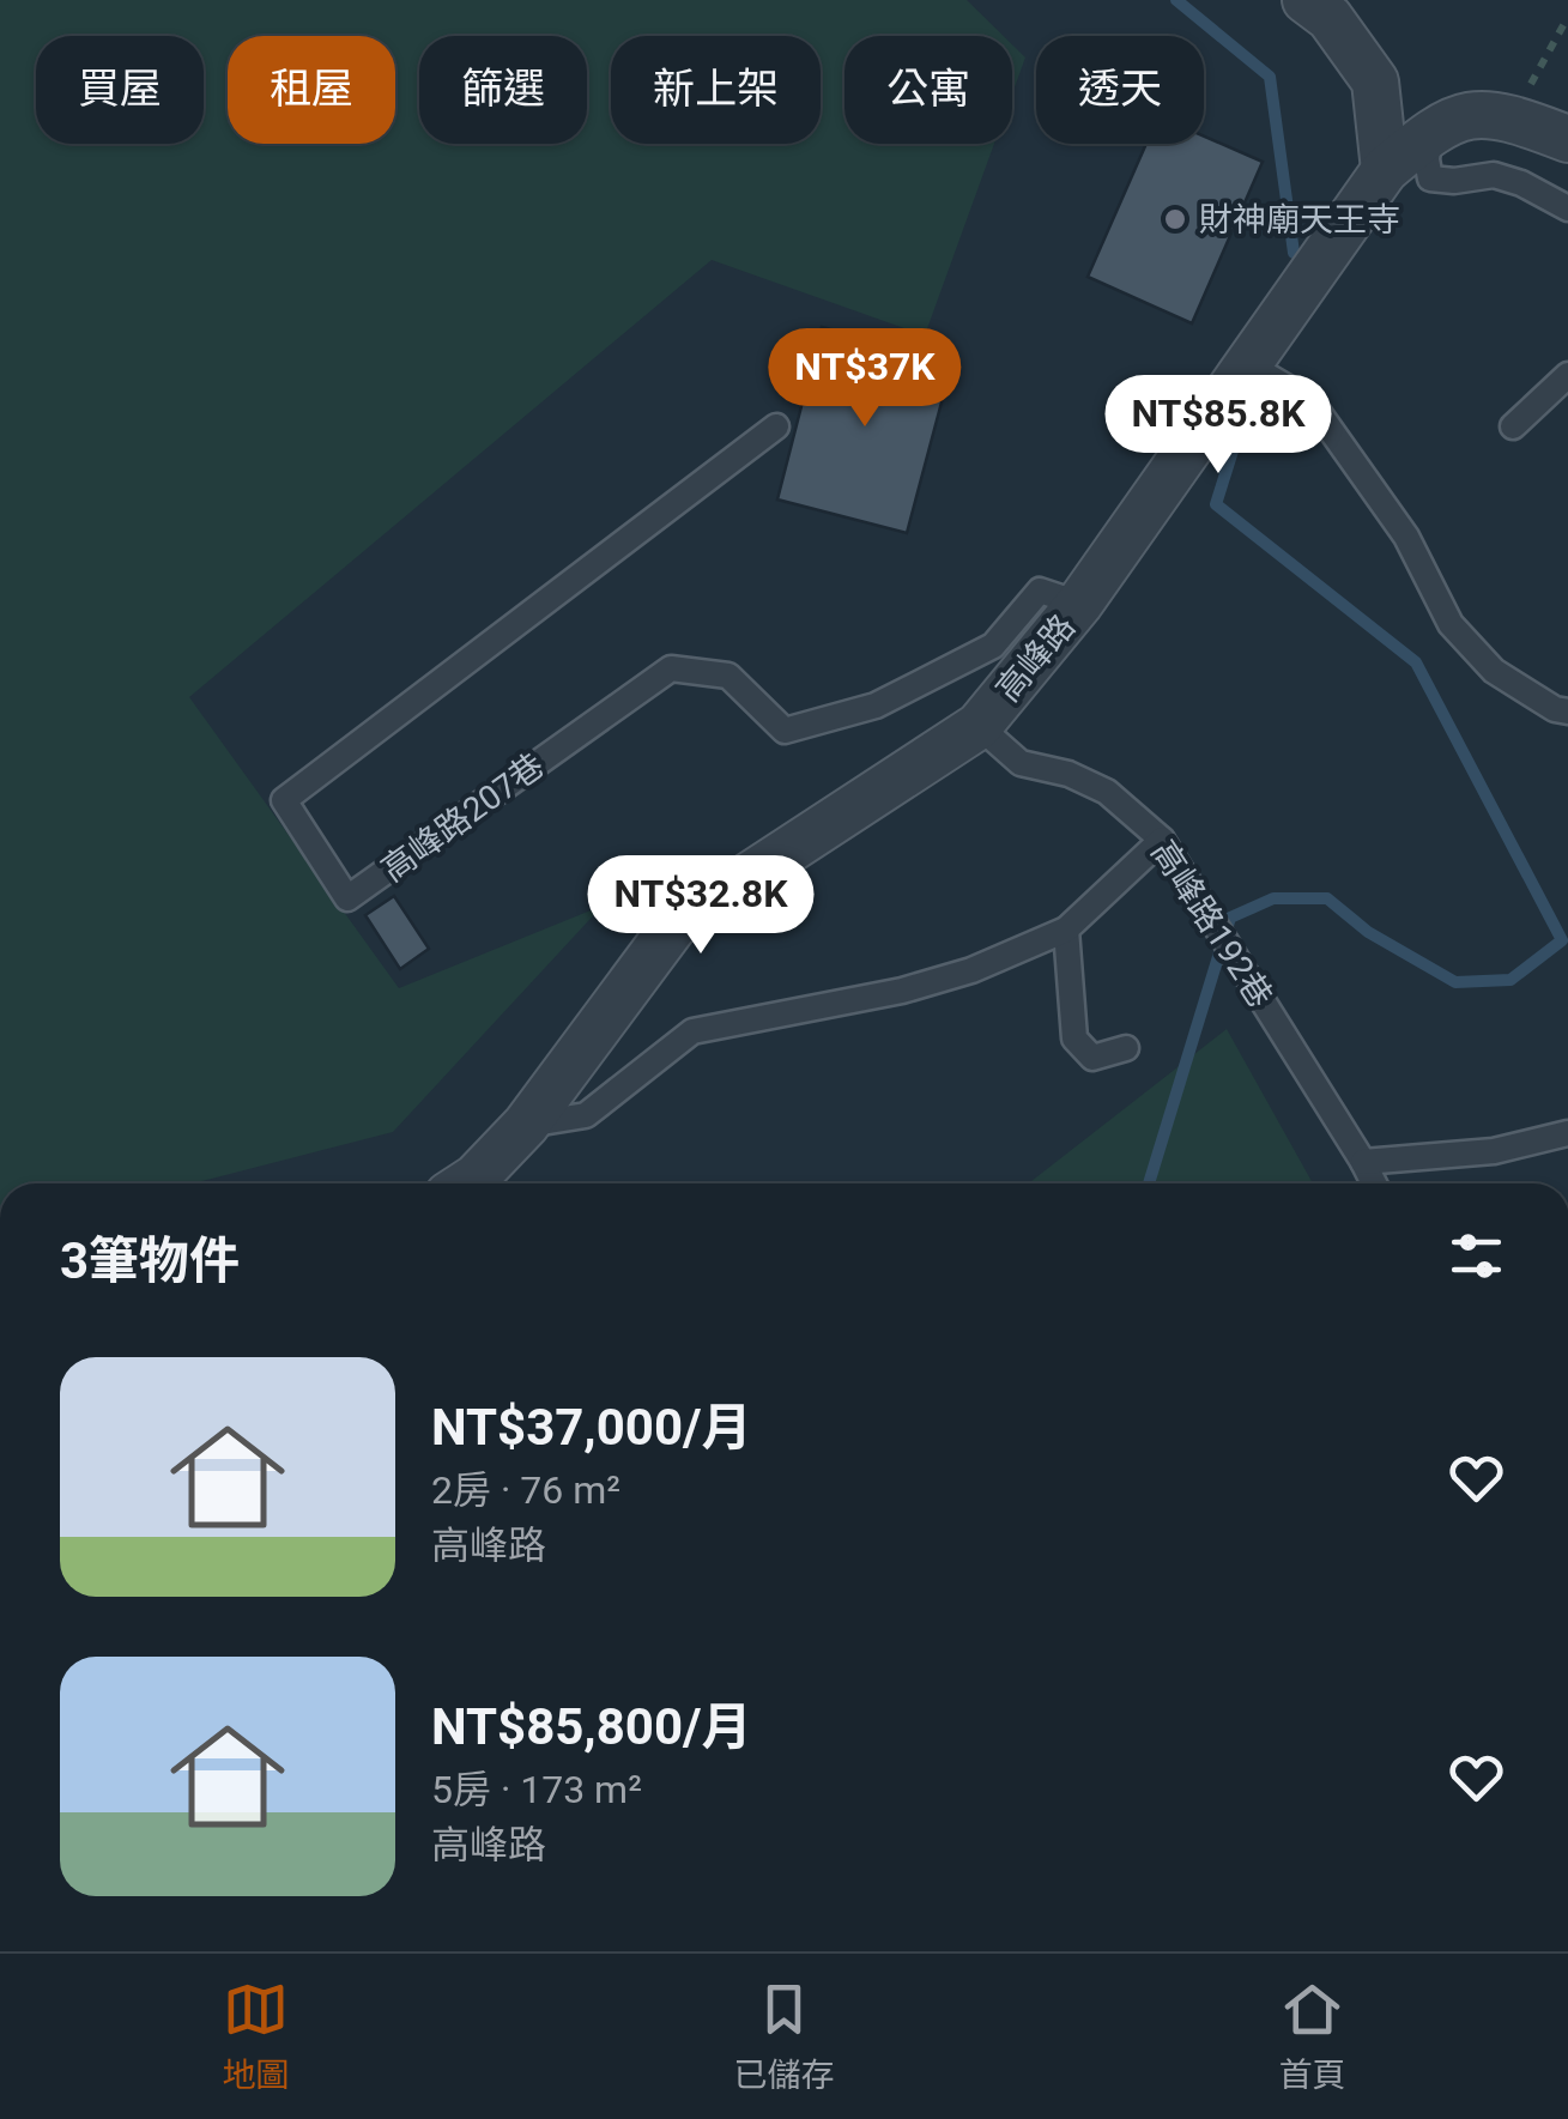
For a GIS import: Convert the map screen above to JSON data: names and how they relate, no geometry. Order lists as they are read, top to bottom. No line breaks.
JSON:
{"streets":{"street":["高峰路"],"lane":["高峰路207巷","高峰路192巷"]},"crossings":[["高峰路","高峰路207巷"],["高峰路","高峰路192巷"]],"places":["財神廟天王寺"],"page":{"chip":["買屋","租屋","篩選","新上架","公寓","透天"],"price":["NT$37K","NT$85.8K","NT$32.8K"],"heading":"3筆物件","list":[{"name":"NT$37,000/月","note":"2房 · 76 m² · 高峰路"},{"name":"NT$85,800/月","note":"5房 · 173 m² · 高峰路"}],"tabs":["地圖","已儲存","首頁"]}}
